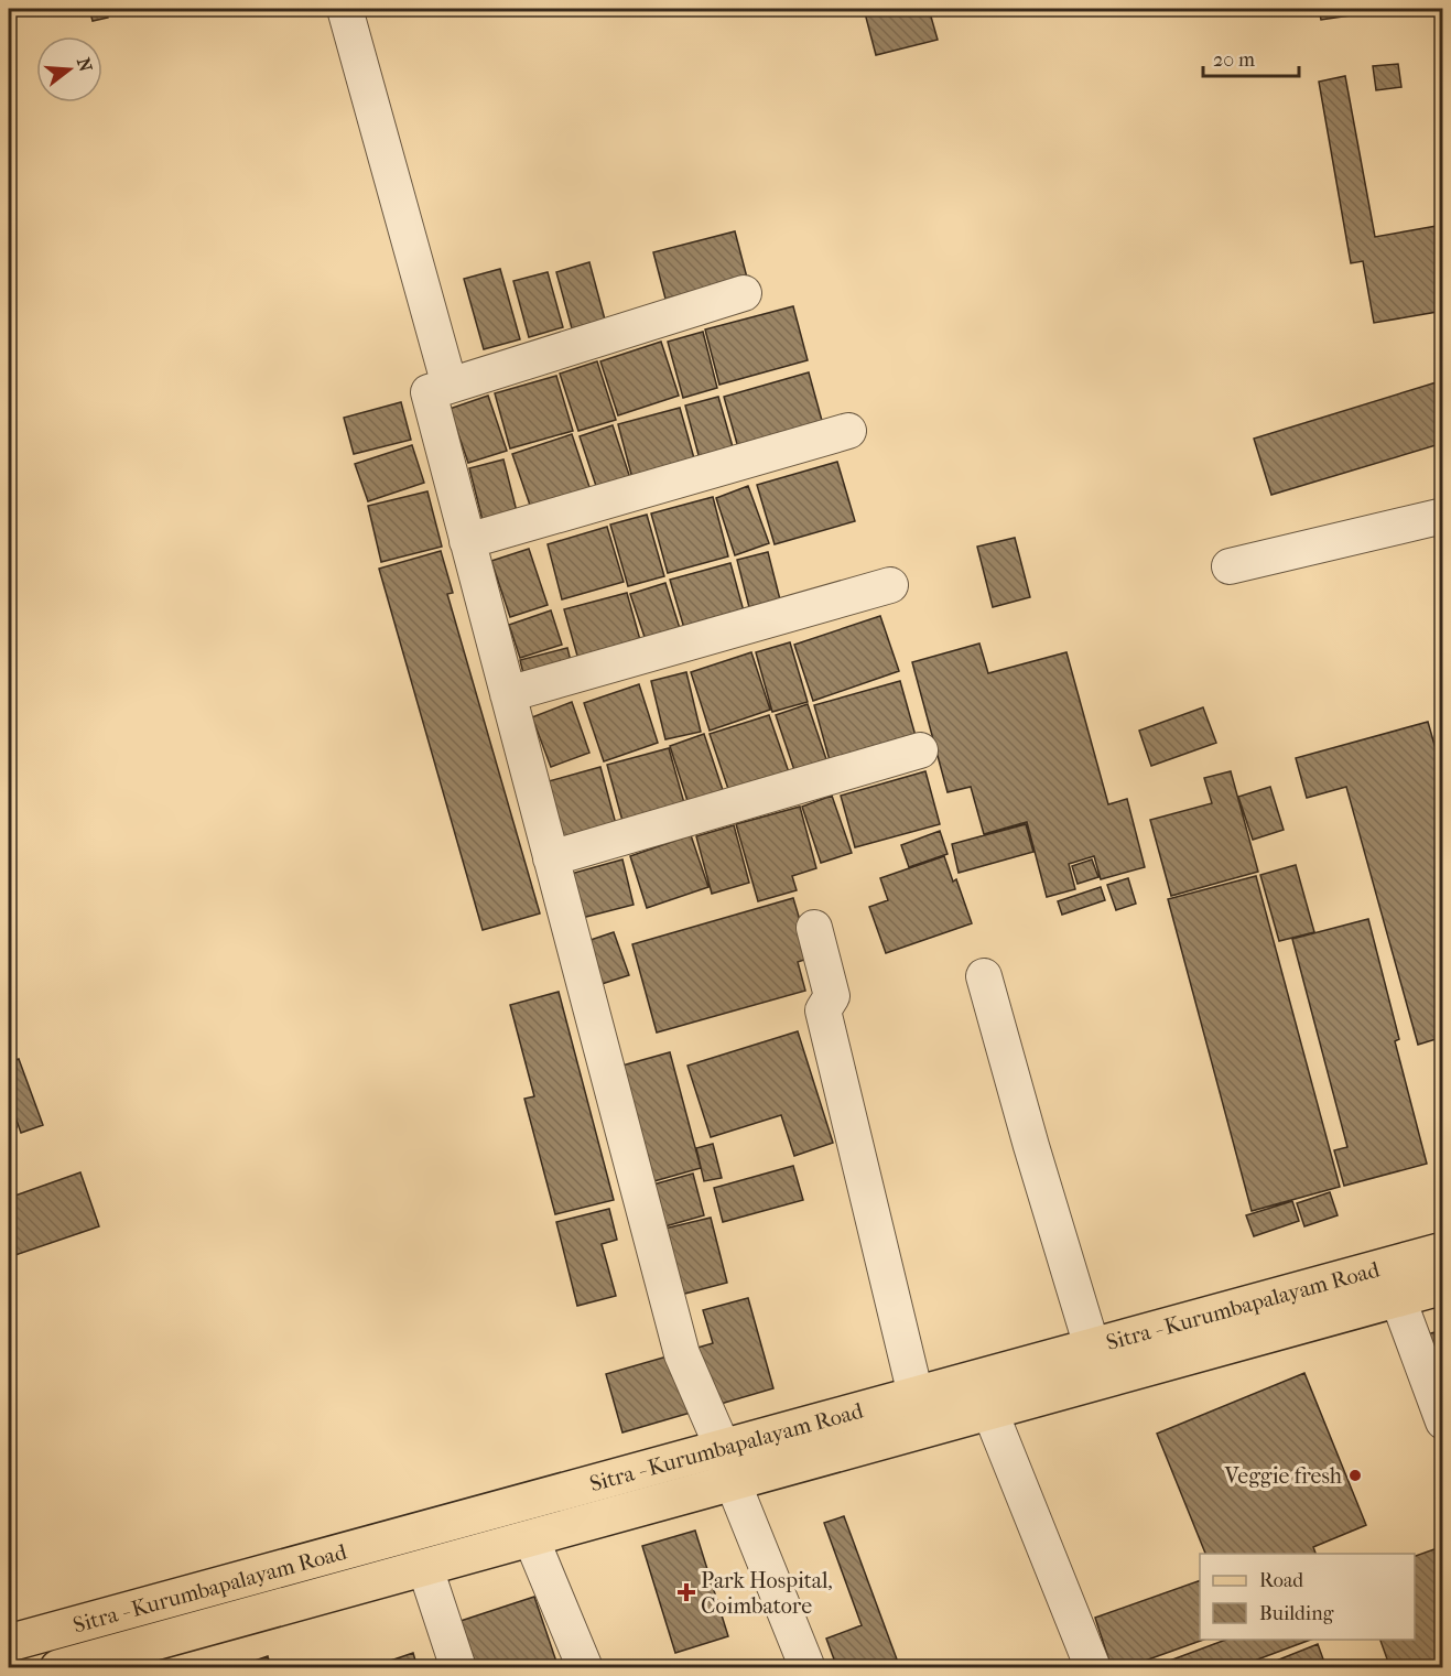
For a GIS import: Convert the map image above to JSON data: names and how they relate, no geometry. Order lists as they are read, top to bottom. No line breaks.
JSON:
{"streets":{"main road":["Sitra - Kurumbapalayam Road"]},"places":{"other":["Veggie fresh"],"health":["Park Hospital, Coimbatore"]},"legend":["Road","Building"],"scale_bar":"20 m","north":"right"}
